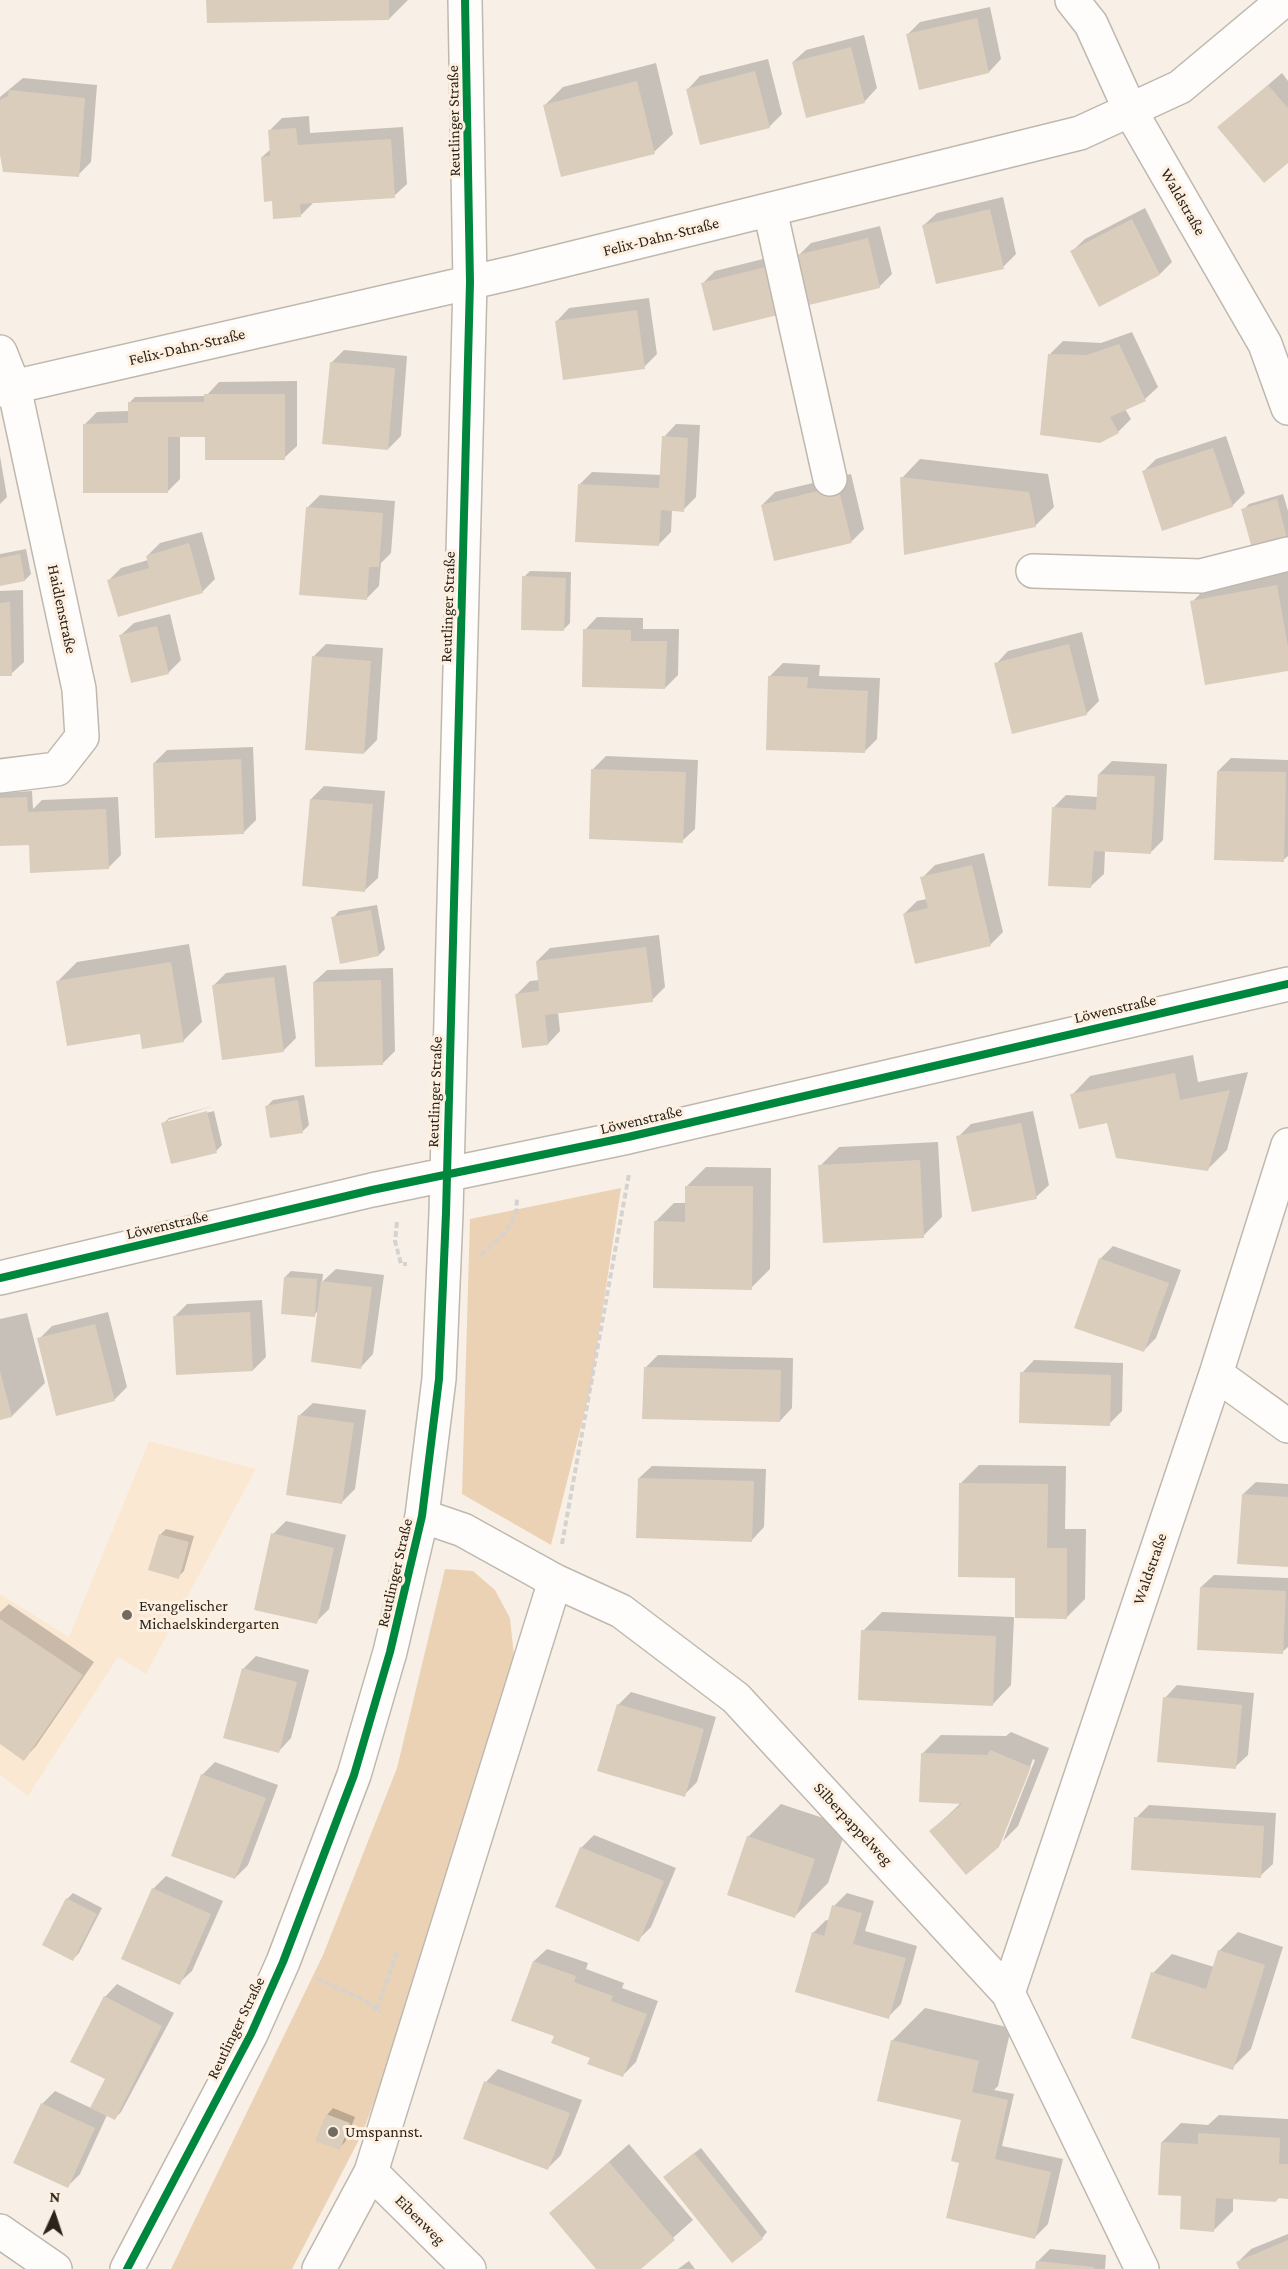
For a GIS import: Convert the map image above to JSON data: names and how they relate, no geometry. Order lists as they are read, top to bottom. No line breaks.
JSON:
{"streets":{"street":["Reutlinger Straße","Waldstraße","Felix-Dahn-Straße","Haidlenstraße","Löwenstraße","Silberpappelweg","Eibenweg"]},"crossings":[["Reutlinger Straße","Felix-Dahn-Straße"],["Reutlinger Straße","Löwenstraße"],["Reutlinger Straße","Silberpappelweg"],["Waldstraße","Felix-Dahn-Straße"],["Waldstraße","Silberpappelweg"],["Felix-Dahn-Straße","Haidlenstraße"]],"places":["Evangelischer Michaelskindergarten","Umspannst."],"north":"top"}
